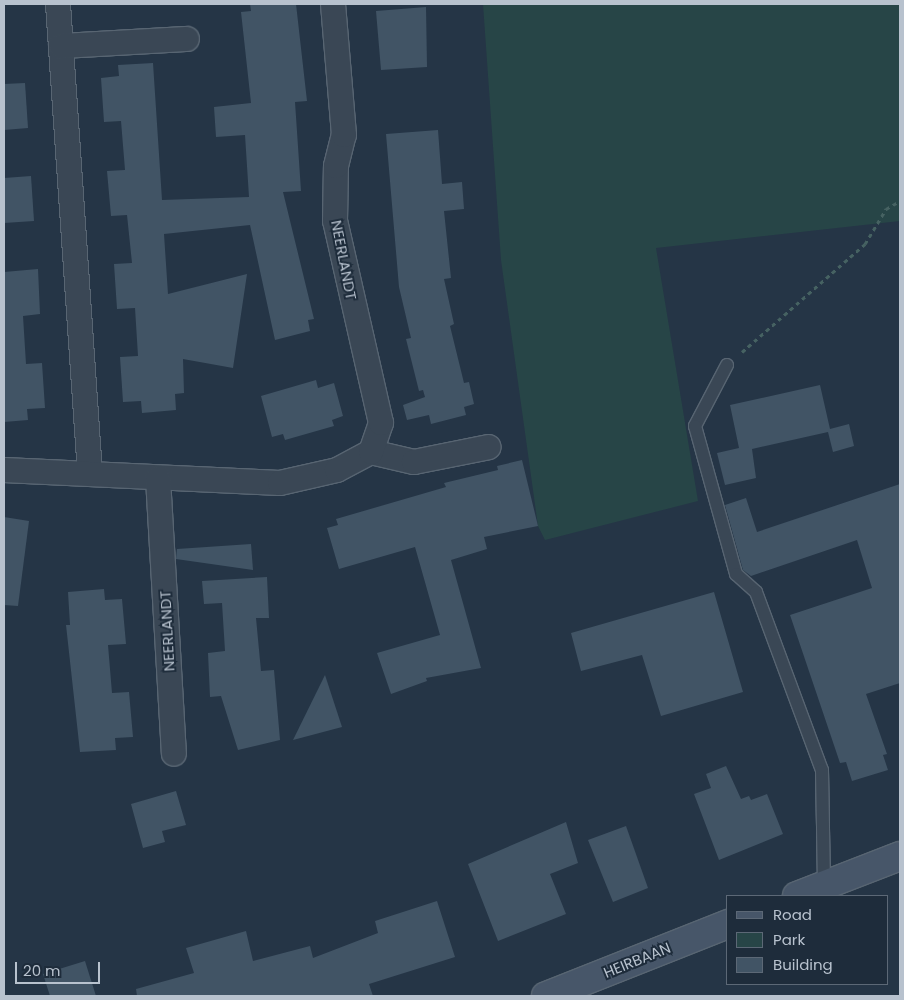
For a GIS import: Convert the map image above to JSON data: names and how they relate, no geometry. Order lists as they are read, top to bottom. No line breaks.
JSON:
{"streets":{"main road":["HEIRBAAN"],"street":["NEERLANDT"]},"legend":["Road","Park","Building"],"scale_bar":"20 m"}
